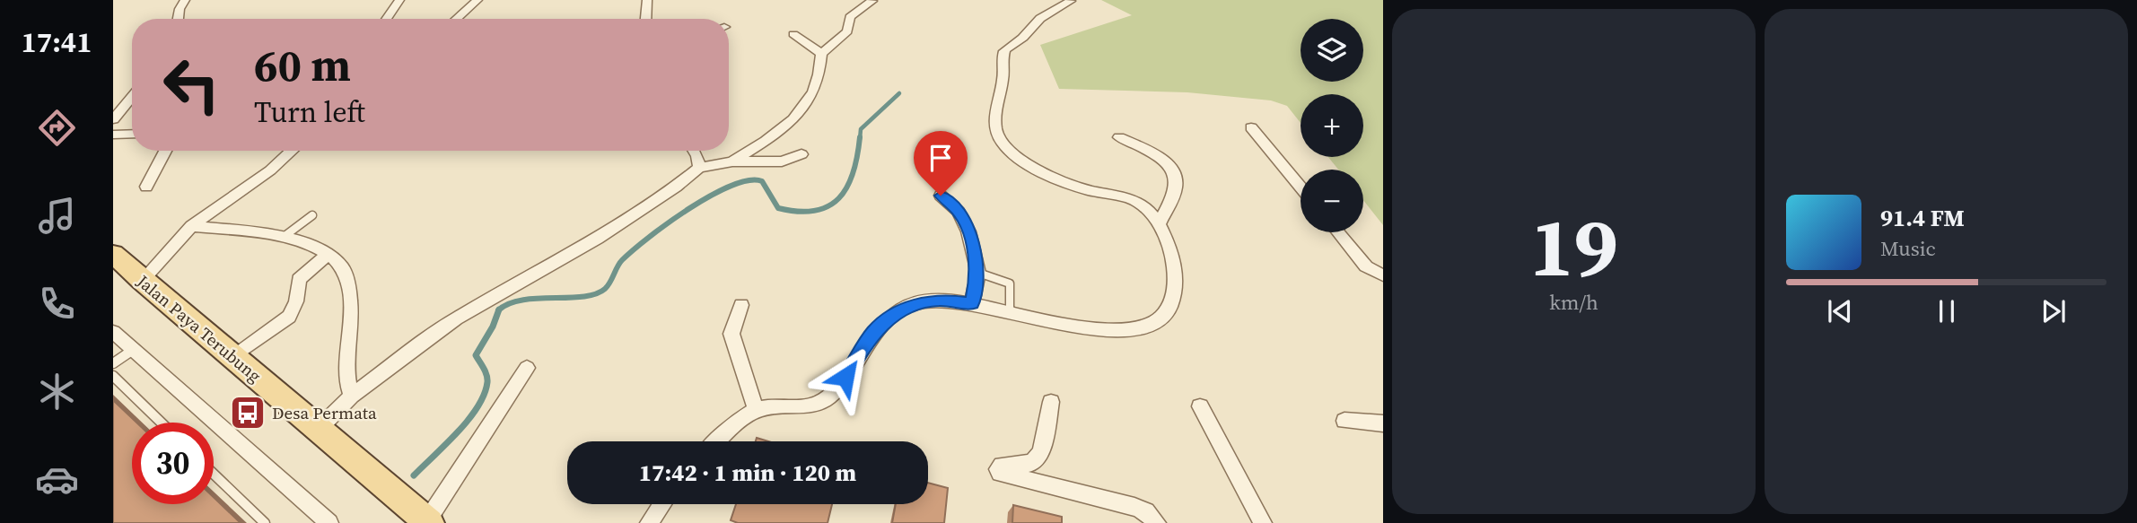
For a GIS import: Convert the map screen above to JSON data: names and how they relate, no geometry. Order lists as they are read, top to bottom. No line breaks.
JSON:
{"streets":{"main road":["Jalan Paya Terubung"]},"places":{"bus stop":["Desa Permata"]},"page":{"tabs":"17:41","tile":["19","km/h"],"map_buttons":["+","−"],"turn":["60 m","Turn left"],"song":["91.4 FM","Music"],"limit":"30","trip":"17:42 · 1 min · 120 m"}}
